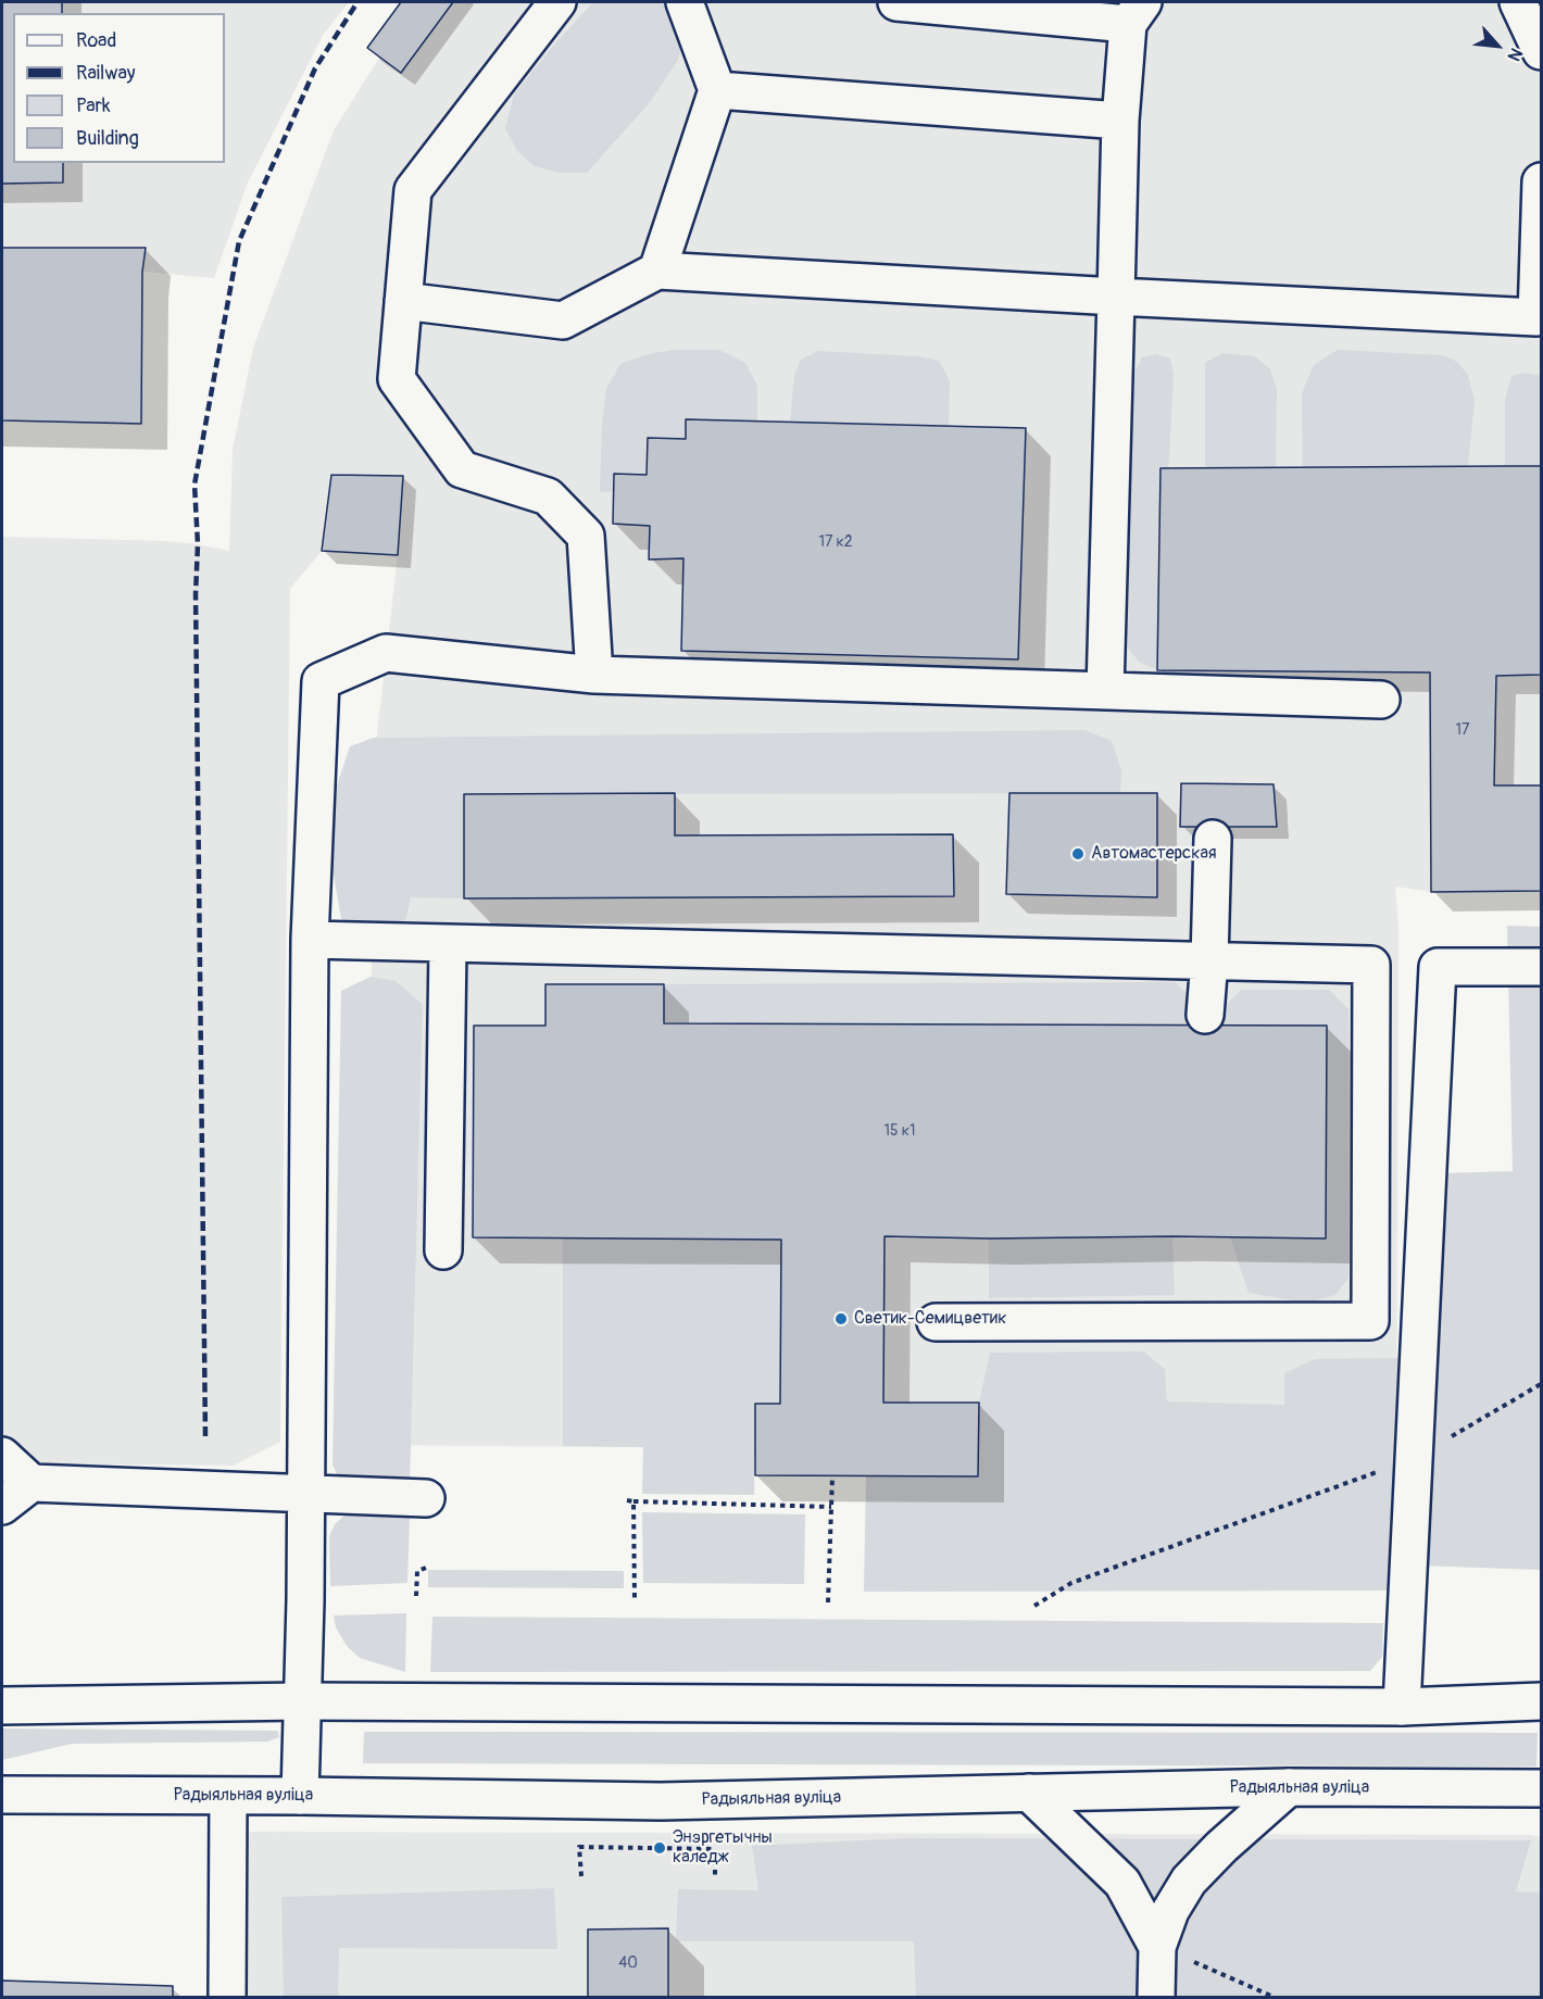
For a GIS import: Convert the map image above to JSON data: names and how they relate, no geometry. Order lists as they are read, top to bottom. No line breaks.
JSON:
{"streets":{"main road":["Радыяльная вуліца"]},"places":["Автомастерская","Светик-Семицветик","Энэргетычны каледж"],"house_numbers":["17 к2","17","15 к1","40"],"legend":["Road","Railway","Park","Building"],"north":"bottom right"}
